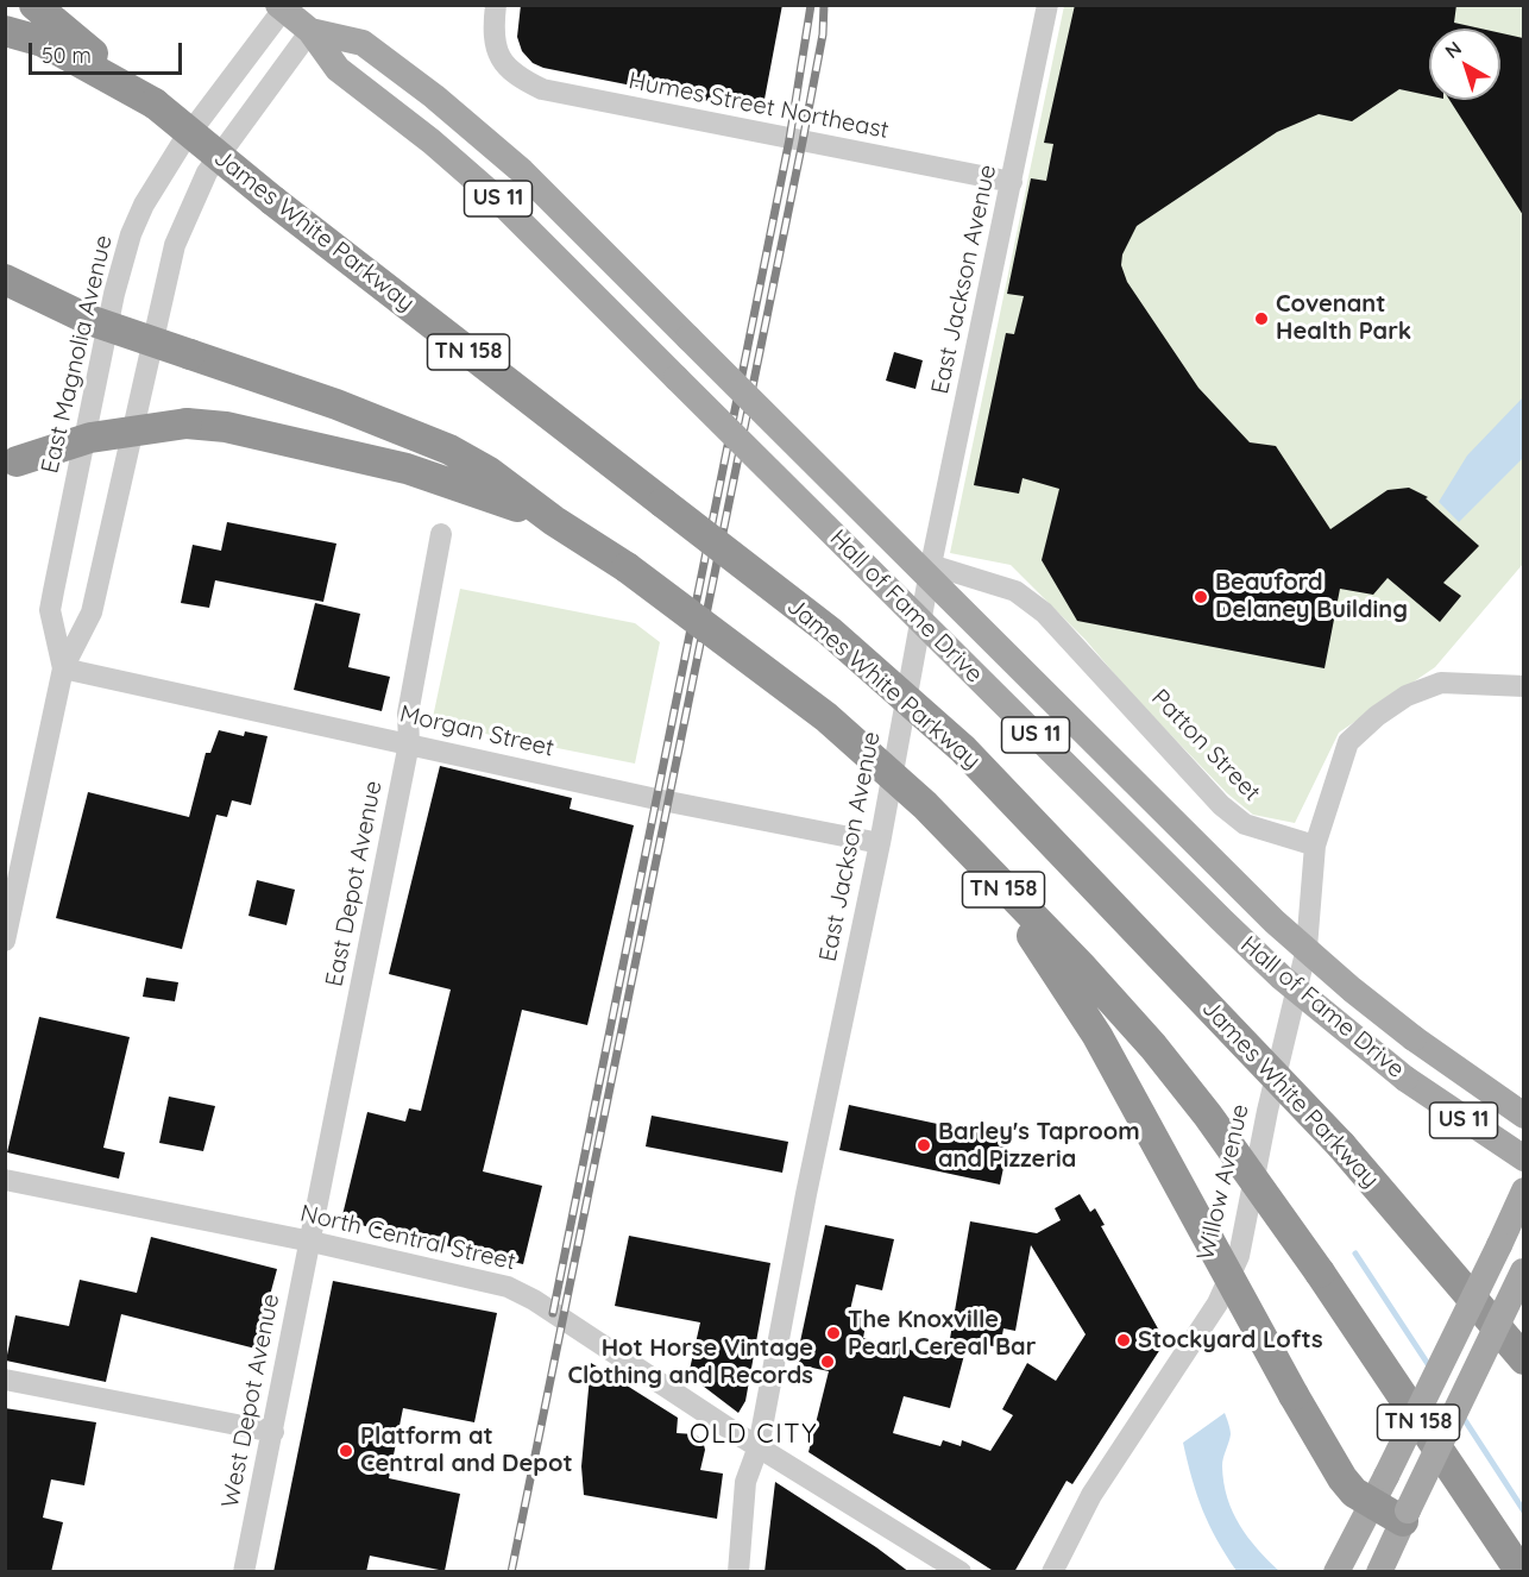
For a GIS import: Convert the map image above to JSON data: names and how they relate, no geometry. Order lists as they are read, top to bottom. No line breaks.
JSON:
{"streets":{"highway":["James White Parkway","TN 158"],"main road":["US 11","Hall of Fame Drive"],"street":["Humes Street Northeast","East Jackson Avenue","East Magnolia Avenue","Morgan Street","Patton Street","East Depot Avenue","Willow Avenue","North Central Street","West Depot Avenue"]},"crossings":[["Humes Street Northeast","East Jackson Avenue"],["East Jackson Avenue","Morgan Street"],["East Jackson Avenue","Patton Street"],["East Jackson Avenue","North Central Street"],["East Magnolia Avenue","Hall of Fame Drive"],["East Magnolia Avenue","Morgan Street"],["Morgan Street","East Depot Avenue"],["Patton Street","Willow Avenue"],["East Depot Avenue","North Central Street"],["East Depot Avenue","West Depot Avenue"],["North Central Street","West Depot Avenue"]],"districts":["OLD CITY"],"places":["Covenant Health Park","Beauford Delaney Building","Barley's Taproom and Pizzeria","The Knoxville Pearl Cereal Bar","Stockyard Lofts","Hot Horse Vintage Clothing and Records","Platform at Central and Depot"],"scale_bar":"50 m","north":"top left"}
